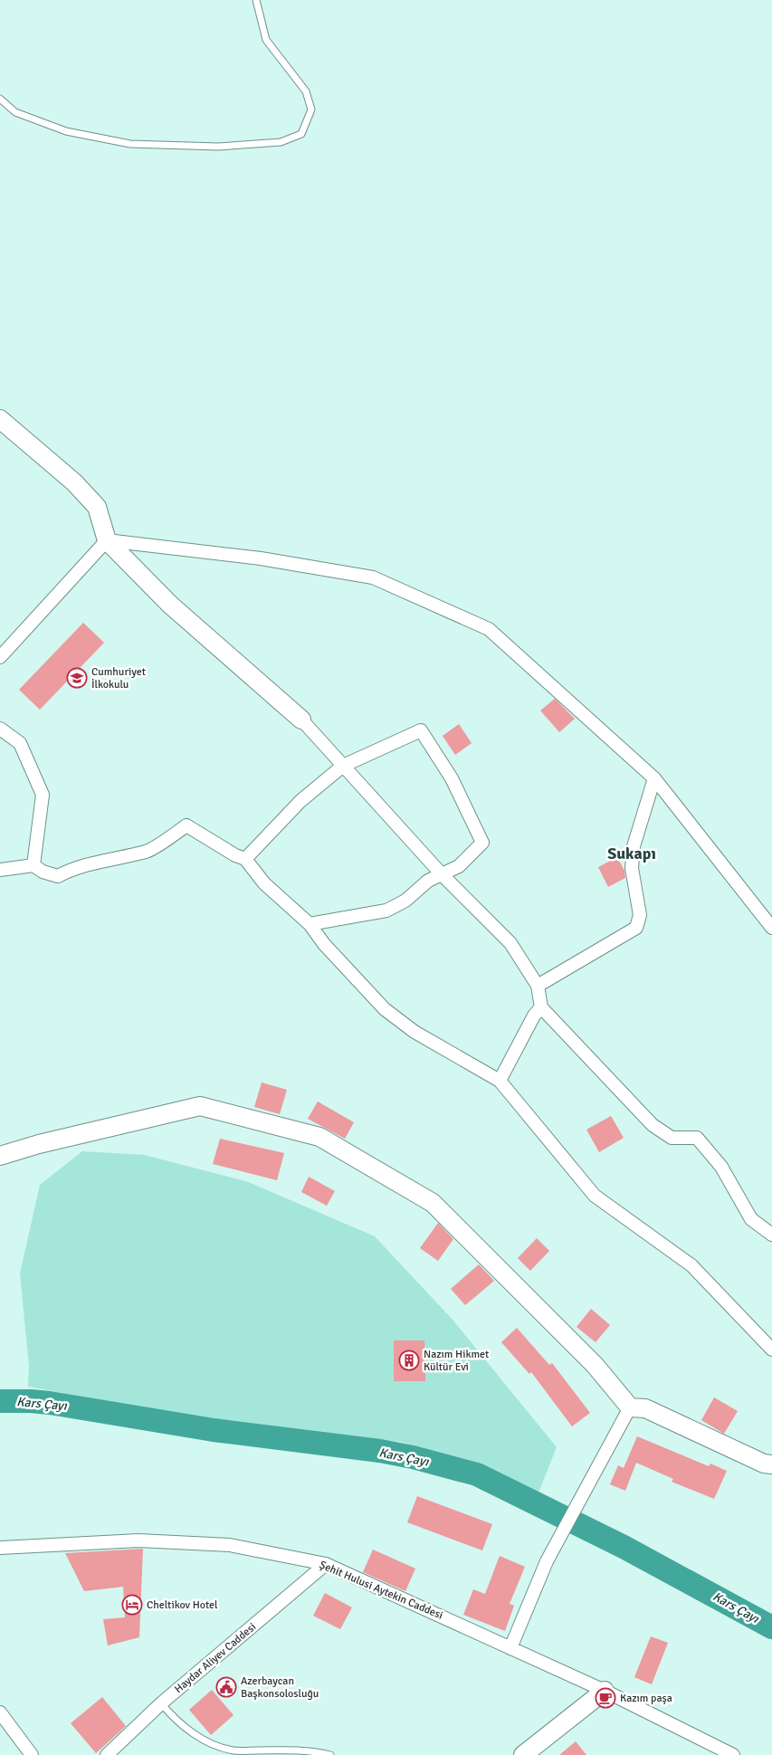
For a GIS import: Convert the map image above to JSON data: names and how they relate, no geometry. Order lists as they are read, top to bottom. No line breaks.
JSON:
{"streets":{"street":["Şehit Hulusi Aytekin Caddesi","Haydar Aliyev Caddesi"]},"crossings":[["Şehit Hulusi Aytekin Caddesi","Haydar Aliyev Caddesi"]],"districts":["Sukapı"],"water":["Kars Çayı"],"places":{"school or university":["Cumhuriyet İlkokulu"],"building":["Nazım Hikmet Kültür Evi"],"hotel":["Cheltikov Hotel"],"public building":["Azerbaycan Başkonsolosluğu"],"cafe":["Kazım paşa"]}}
